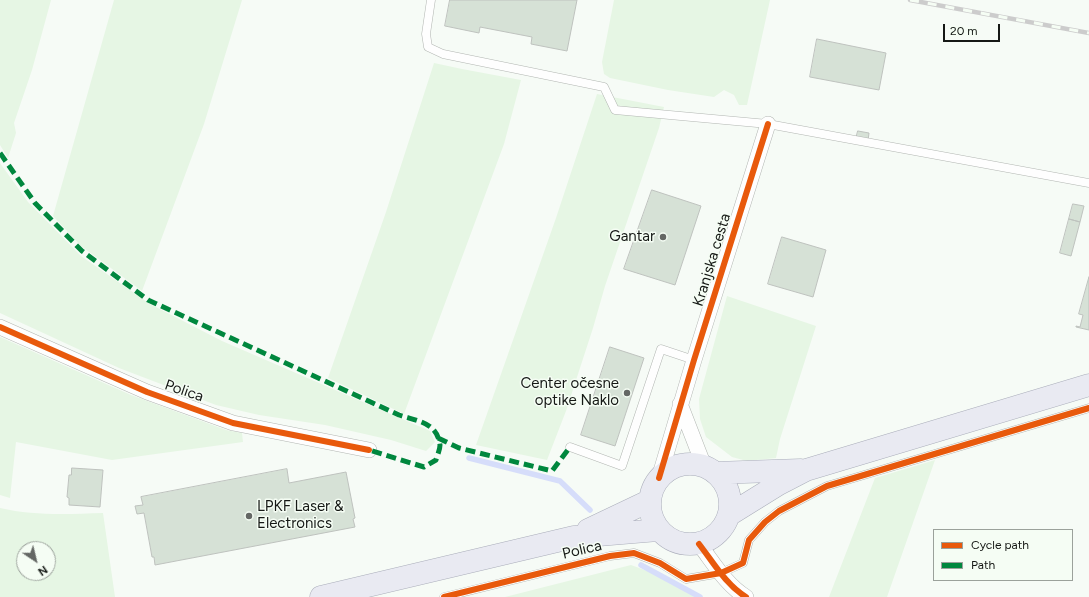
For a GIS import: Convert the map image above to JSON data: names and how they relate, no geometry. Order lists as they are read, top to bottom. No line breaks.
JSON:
{"streets":{"street":["Kranjska cesta","Polica"]},"places":["Gantar","Center očesne optike Naklo","LPKF Laser & Electronics"],"legend":["Cycle path","Path"],"scale_bar":"20 m","north":"bottom right"}
